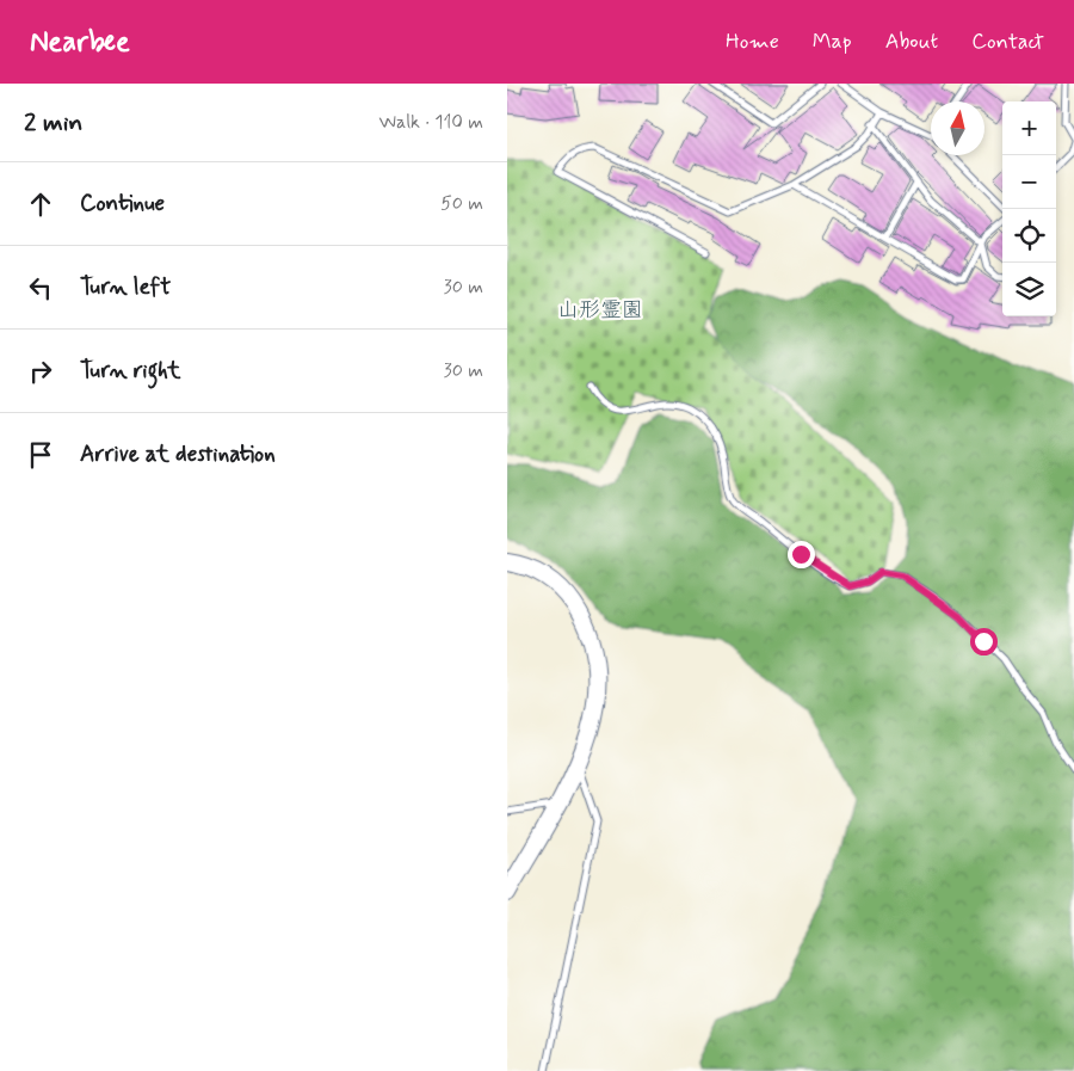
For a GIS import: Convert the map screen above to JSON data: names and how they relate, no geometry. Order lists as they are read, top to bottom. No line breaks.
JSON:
{"parks":["山形霊園"],"north":"top","page":{"header":"Nearbee","nav":["Home","Map","About","Contact"],"heading":["2 min","Walk · 110 m"],"map_buttons":["+","−"],"list":[["Continue","50 m"],["Turn left","30 m"],["Turn right","30 m"],"Arrive at destination"]}}
